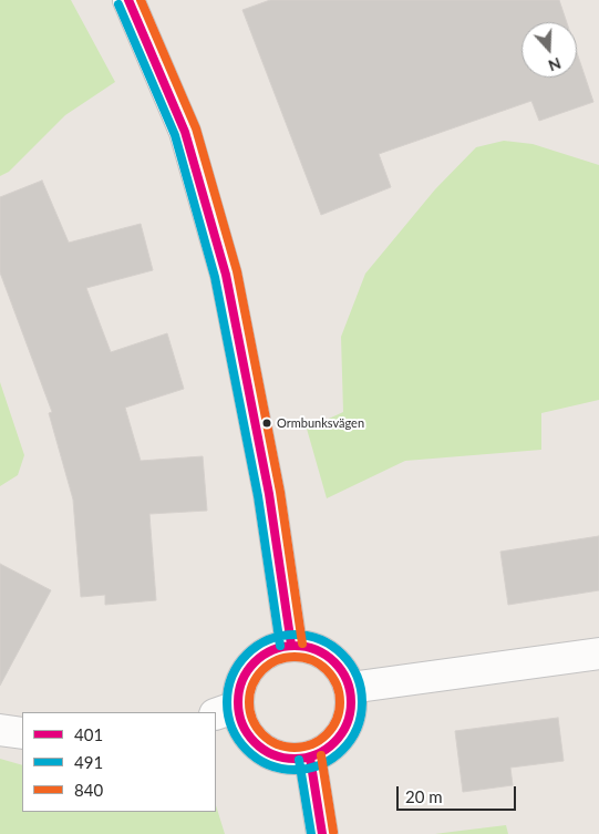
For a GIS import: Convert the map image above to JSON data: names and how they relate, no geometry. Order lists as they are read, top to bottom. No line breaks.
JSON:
{"places":["Ormbunksvägen"],"lines":["transit line 401","transit line 840","transit line 491"],"legend":["401","491","840"],"scale_bar":"20 m","north":"bottom"}
